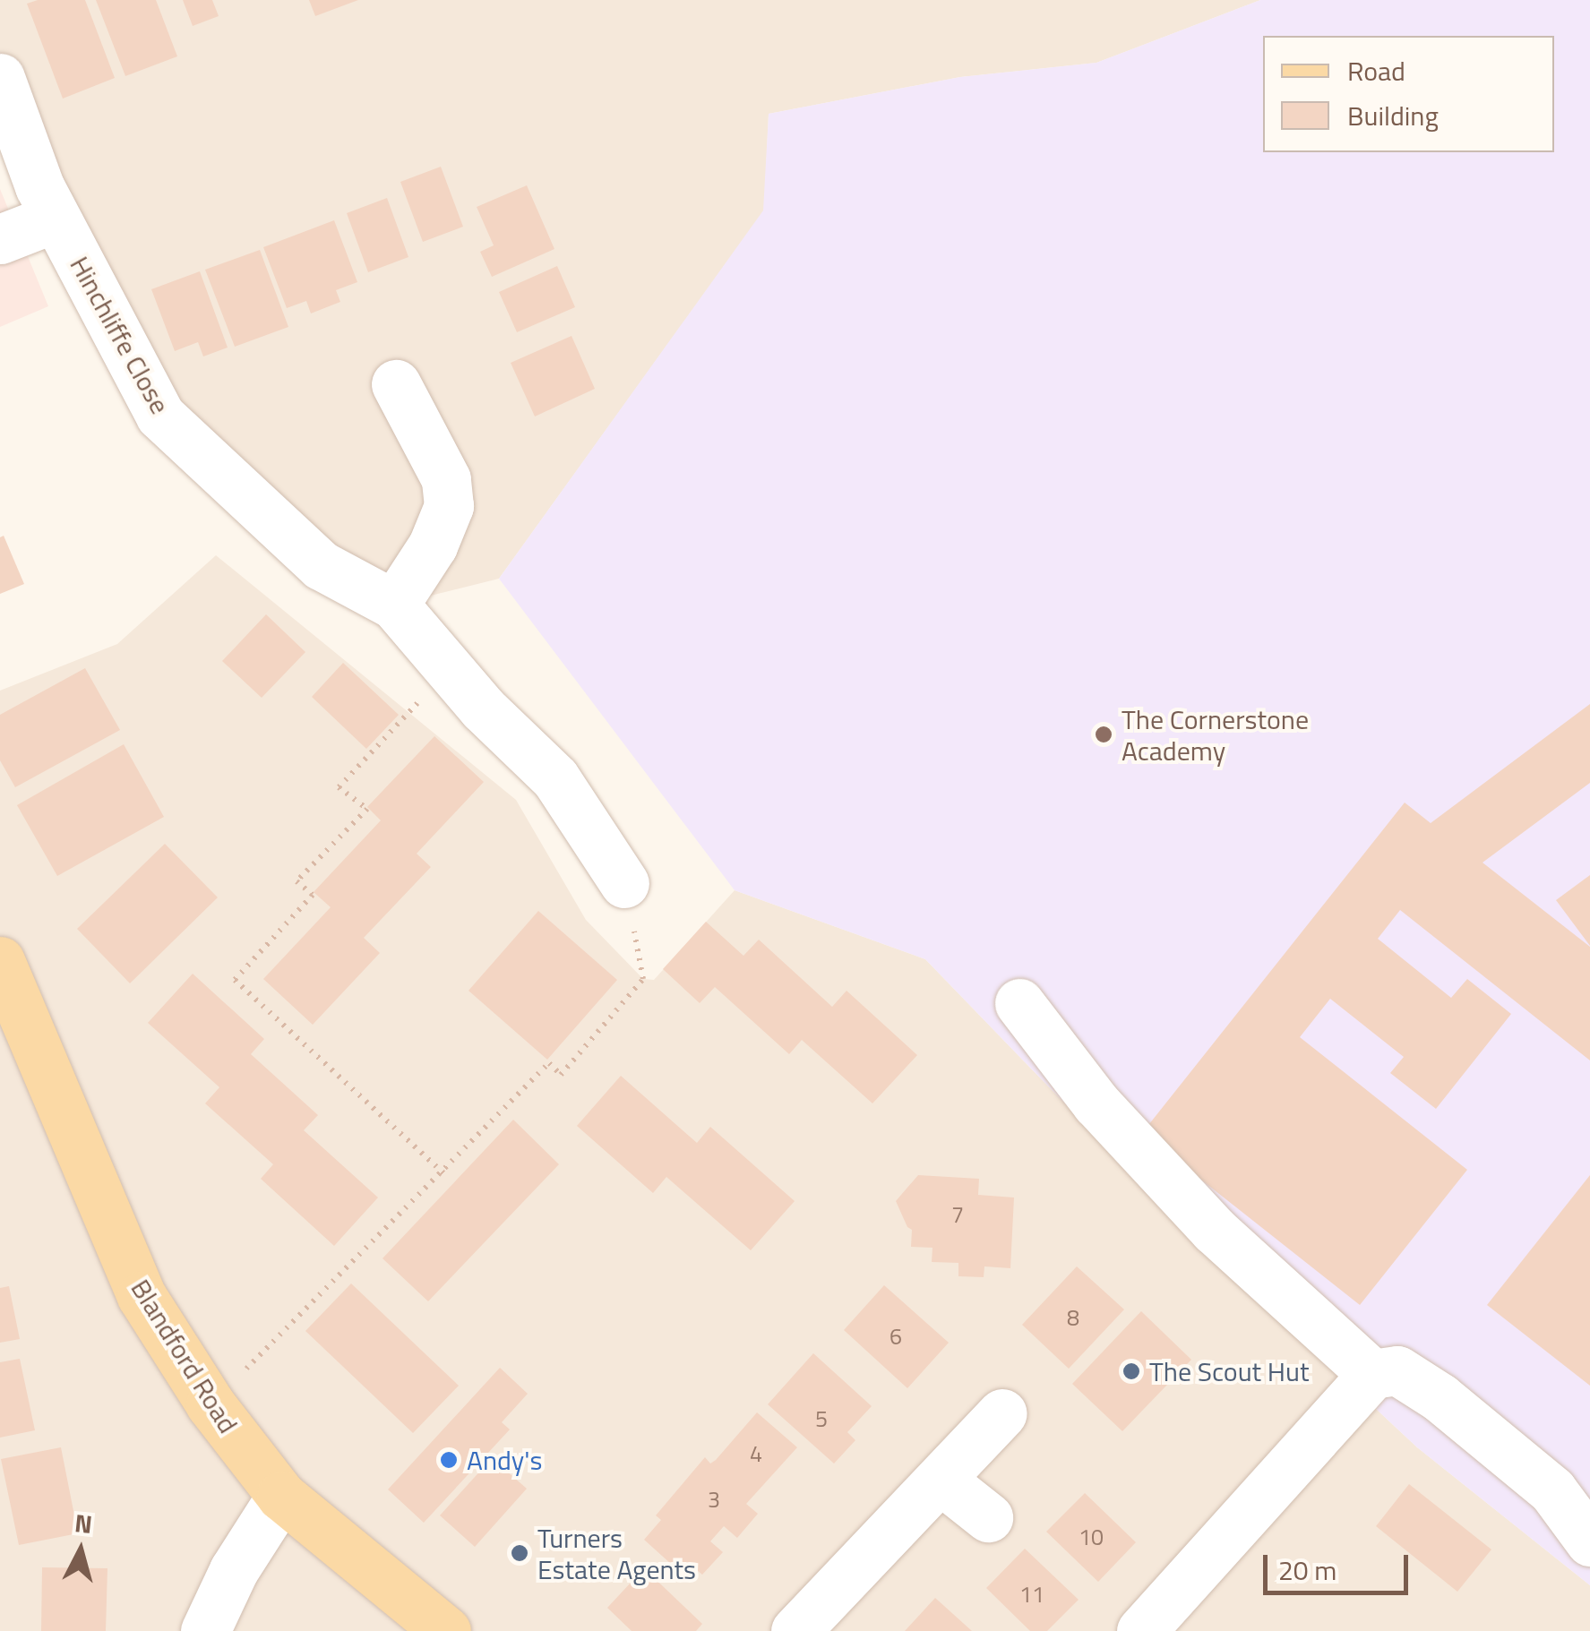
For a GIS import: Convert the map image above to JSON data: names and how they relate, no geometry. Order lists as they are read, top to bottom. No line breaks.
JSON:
{"streets":{"main road":["Blandford Road"],"street":["Hinchliffe Close"]},"places":["The Cornerstone Academy","The Scout Hut","Andy's","Turners Estate Agents"],"house_numbers":["7","8","6","5","4","3","10","11"],"legend":["Road","Building"],"scale_bar":"20 m","north":"top"}
